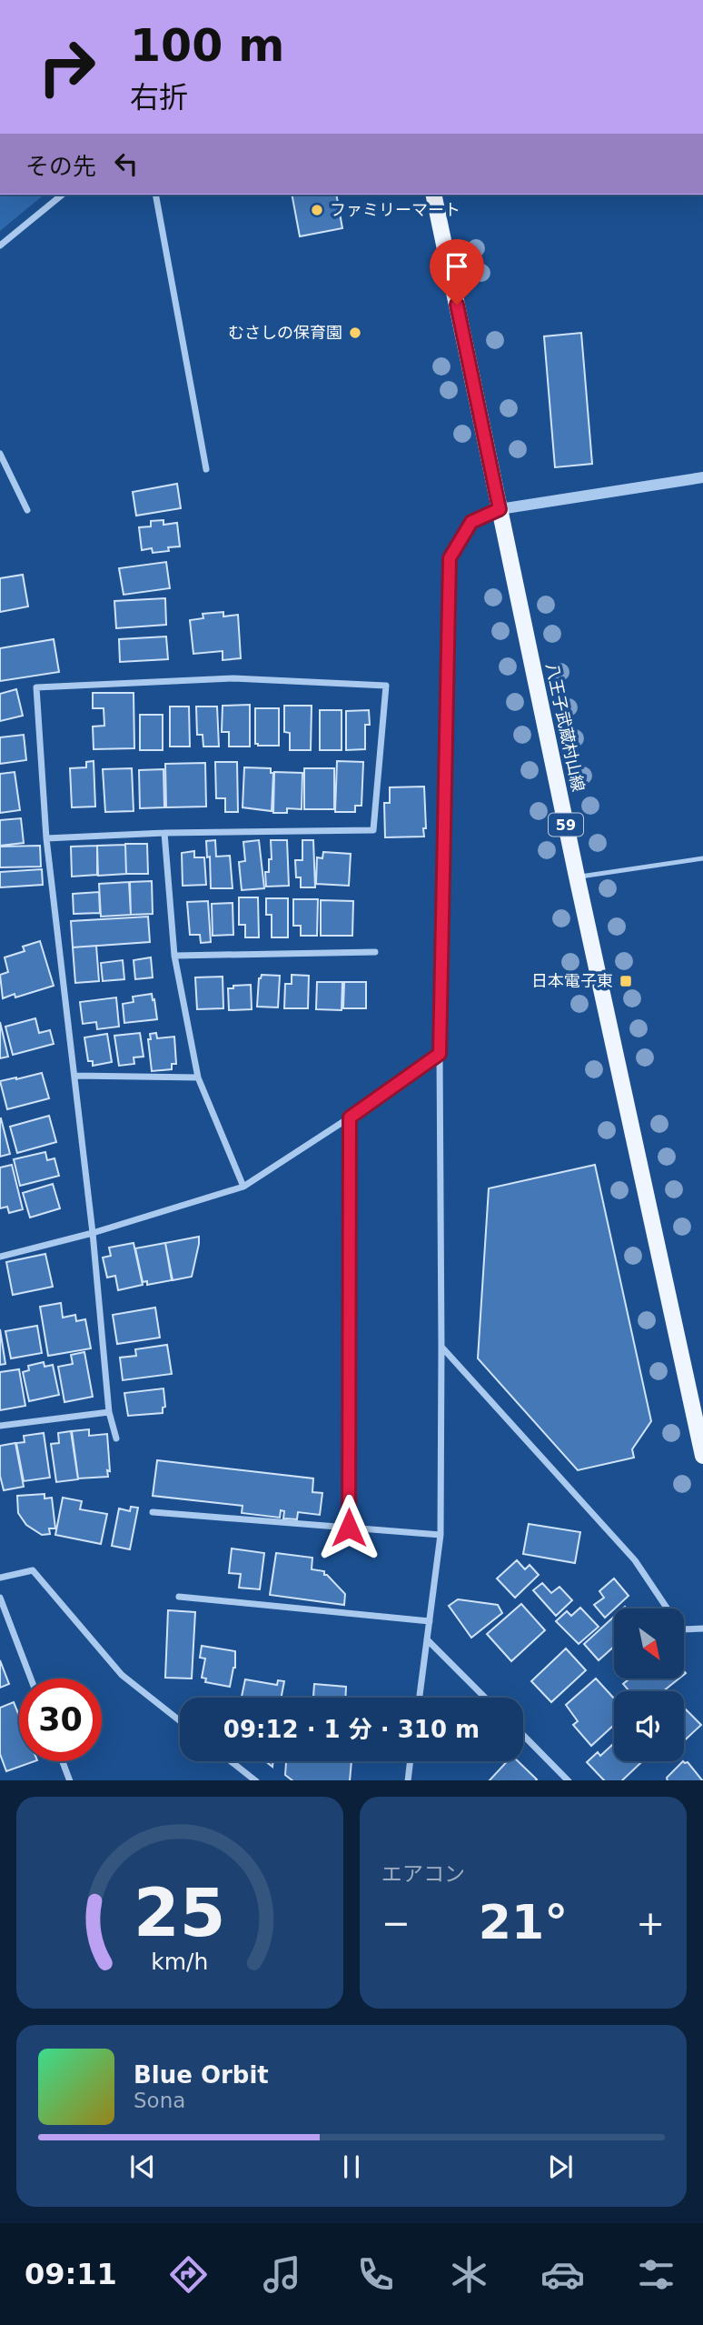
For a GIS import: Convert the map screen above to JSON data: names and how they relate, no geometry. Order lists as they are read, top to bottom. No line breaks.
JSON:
{"streets":{"main road":["八王子武蔵村山線","59"]},"places":{"other":["ファミリーマート","むさしの保育園"],"transit":["日本電子東"]},"north":"bottom right","page":{"turn":["100 m","右折"],"then":"その先","limit":"30","trip":"09:12 · 1 分 · 310 m","tile":"エアコン","heat":["−","21°","+"],"song":["Blue Orbit","Sona"],"tabs":"09:11","gauge":["25","km/h"]}}
